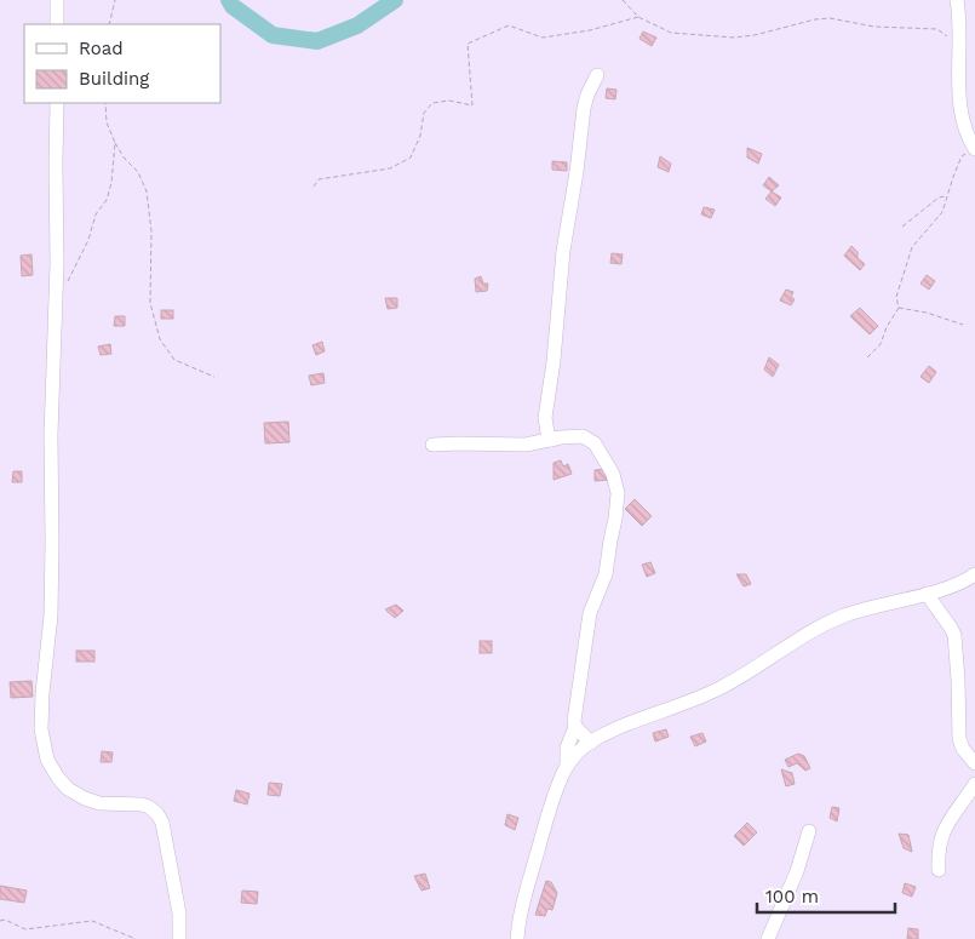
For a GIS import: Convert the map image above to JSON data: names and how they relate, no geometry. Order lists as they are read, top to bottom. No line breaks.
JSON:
{"legend":["Road","Building"],"scale_bar":"100 m"}
